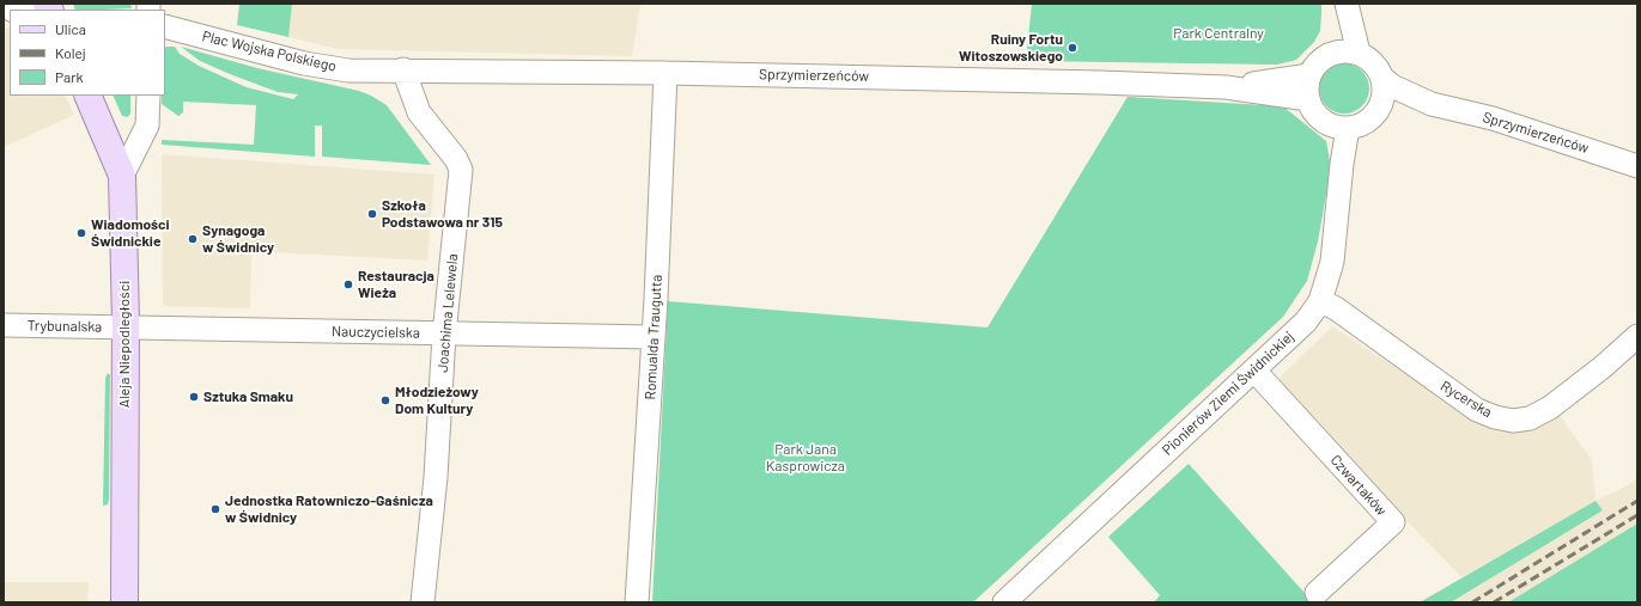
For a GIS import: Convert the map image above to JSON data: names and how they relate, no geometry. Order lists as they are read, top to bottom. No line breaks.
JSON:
{"streets":{"main road":["Aleja Niepodległości"],"street":["Plac Wojska Polskiego","Sprzymierzeńców","Joachima Lelewela","Trybunalska","Nauczycielska","Romualda Traugutta","Pionierów Ziemi Świdnickiej","Rycerska","Czwartaków"]},"crossings":[["Plac Wojska Polskiego","Sprzymierzeńców"],["Plac Wojska Polskiego","Joachima Lelewela"],["Sprzymierzeńców","Joachima Lelewela"],["Sprzymierzeńców","Romualda Traugutta"],["Sprzymierzeńców","Pionierów Ziemi Świdnickiej"],["Joachima Lelewela","Nauczycielska"],["Trybunalska","Nauczycielska"],["Trybunalska","Aleja Niepodległości"],["Nauczycielska","Romualda Traugutta"],["Nauczycielska","Aleja Niepodległości"],["Pionierów Ziemi Świdnickiej","Rycerska"],["Pionierów Ziemi Świdnickiej","Czwartaków"]],"parks":["Park Centralny","Park Jana Kasprowicza"],"places":["Ruiny Fortu Witoszowskiego","Szkoła Podstawowa nr 315","Wiadomości Świdnickie","Synagoga w Świdnicy","Restauracja Wieża","Sztuka Smaku","Młodzieżowy Dom Kultury","Jednostka Ratowniczo-Gaśnicza w Świdnicy"],"legend":["Ulica","Kolej","Park"]}
